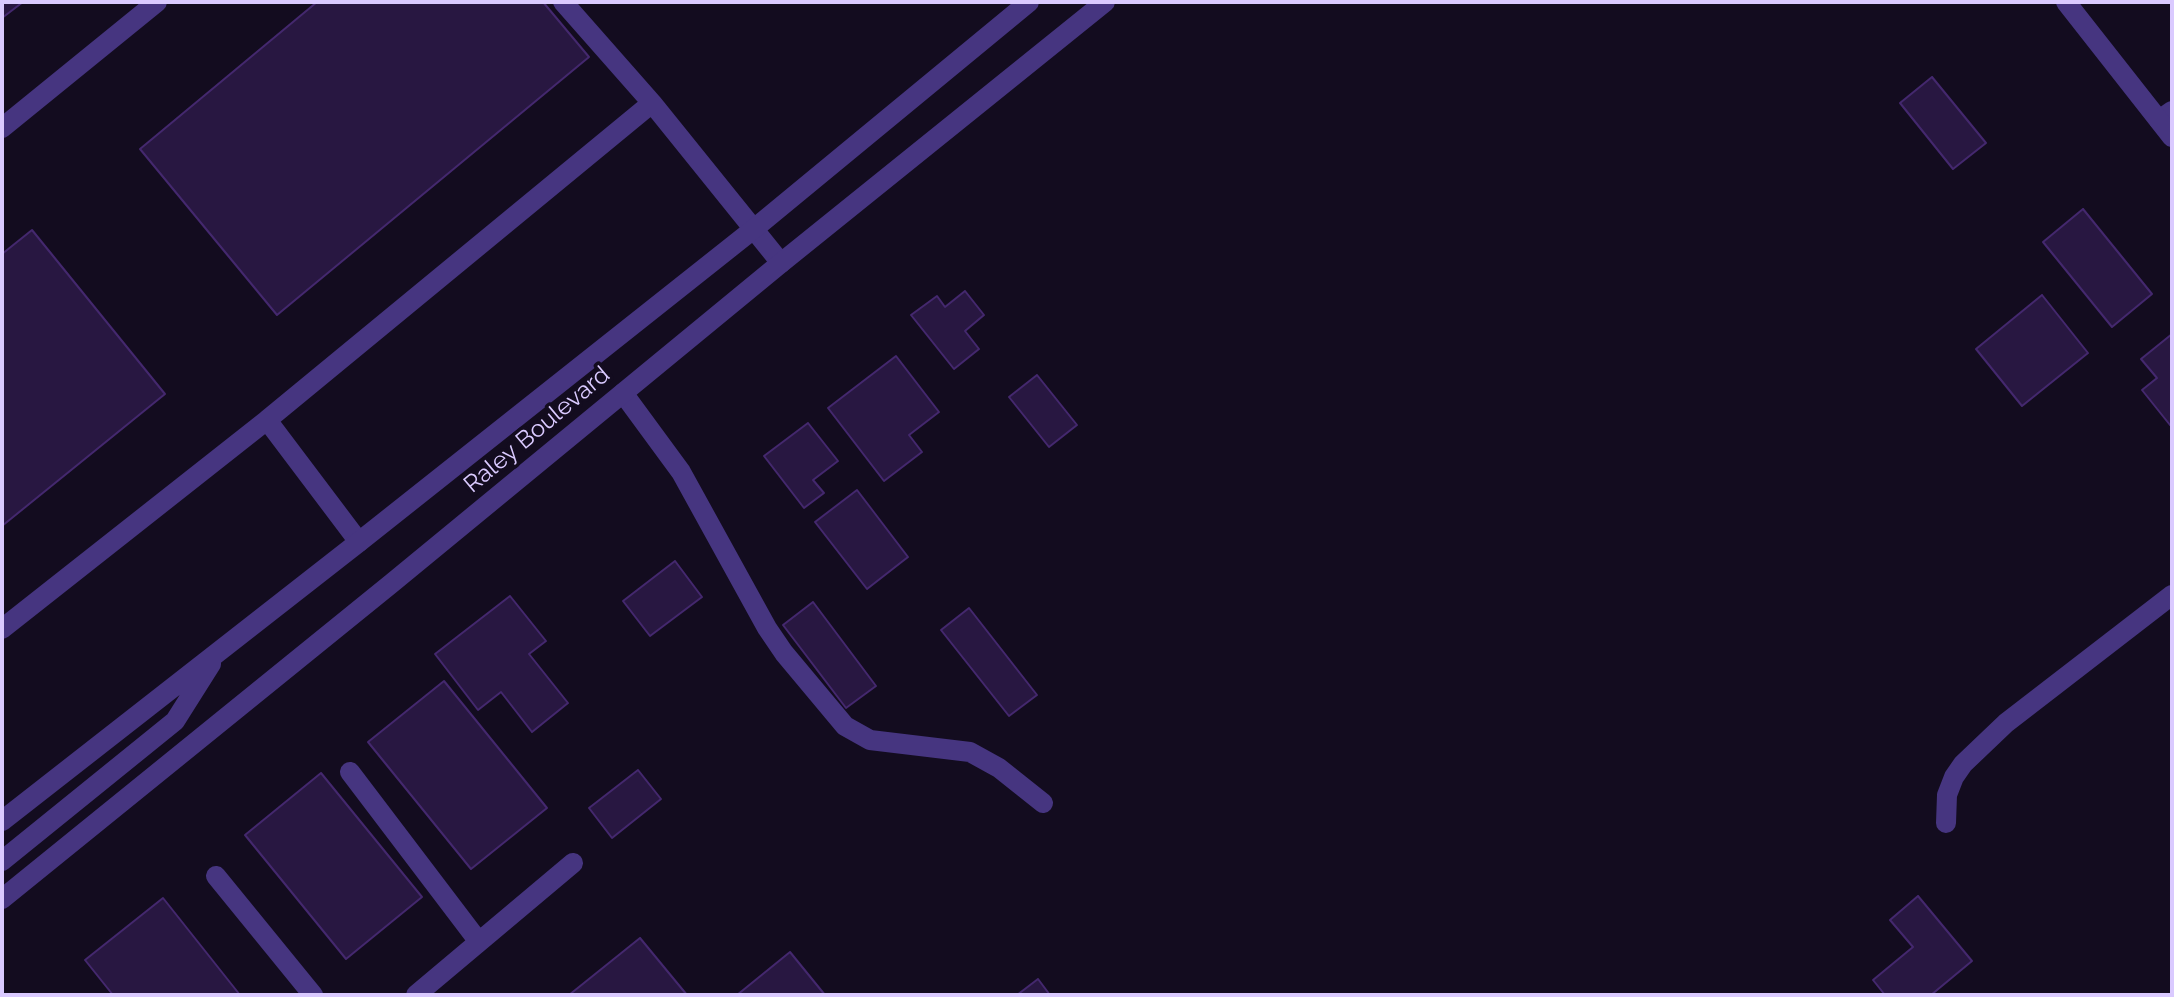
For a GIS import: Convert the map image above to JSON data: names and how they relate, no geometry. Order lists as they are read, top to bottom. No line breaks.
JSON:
{"streets":{"street":["Raley Boulevard"]}}
